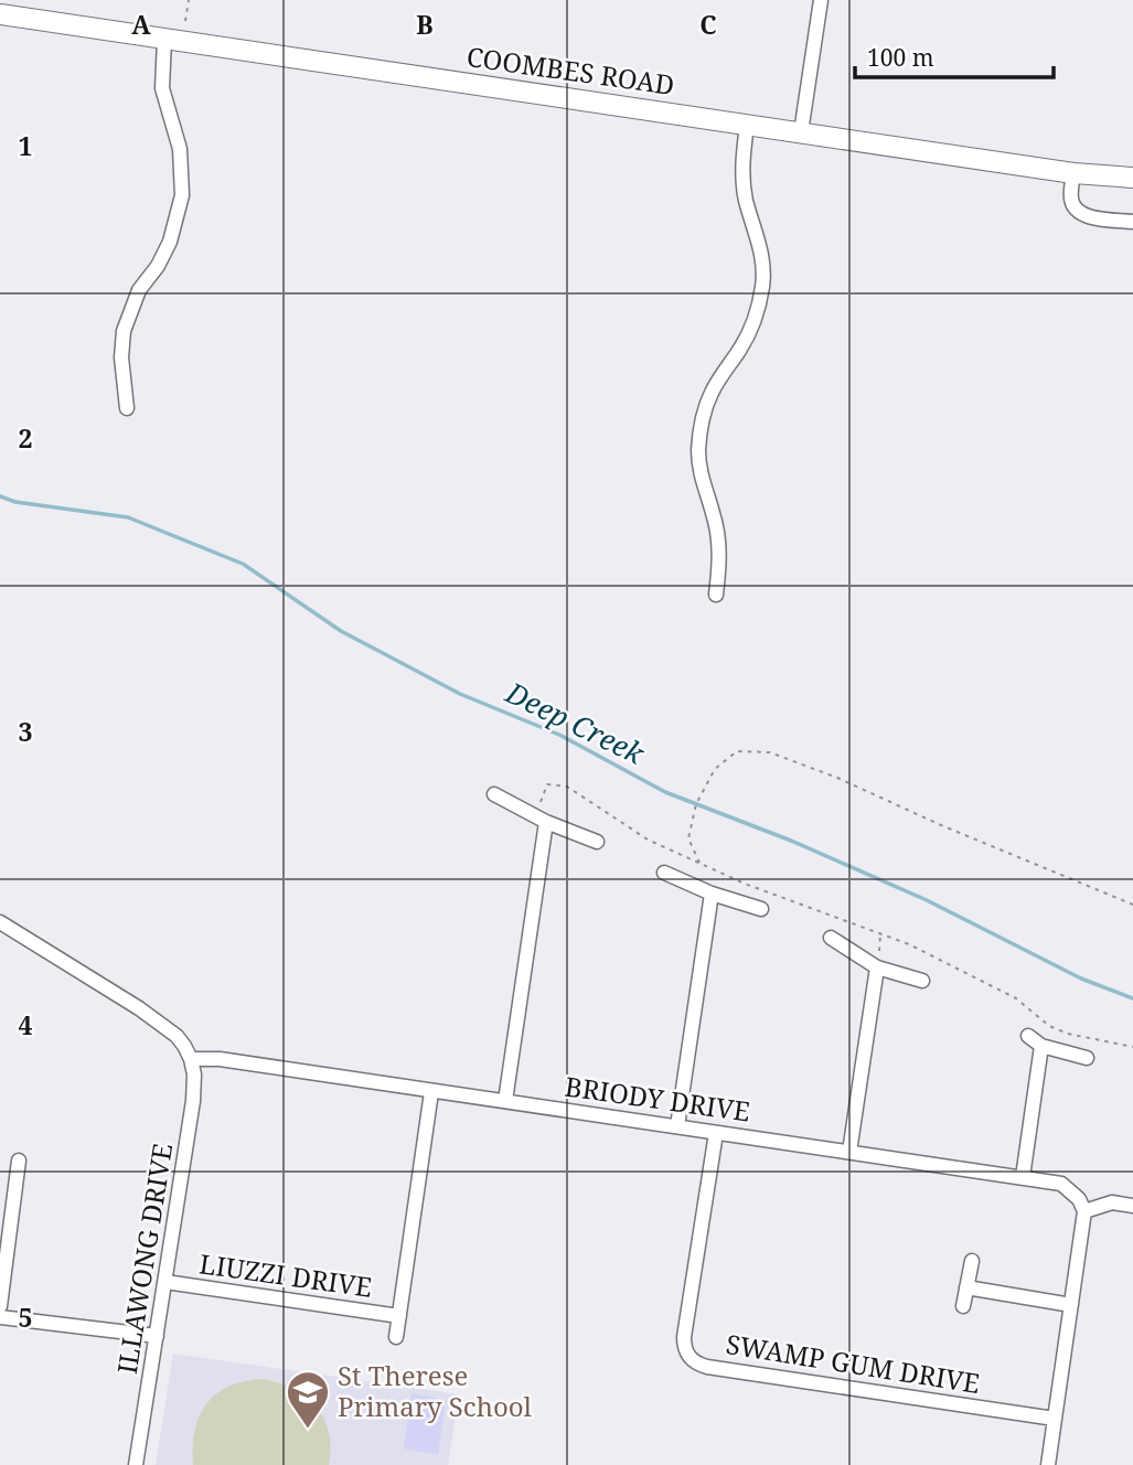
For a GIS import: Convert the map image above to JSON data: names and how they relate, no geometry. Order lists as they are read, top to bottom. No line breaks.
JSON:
{"streets":{"street":["COOMBES ROAD","BRIODY DRIVE","ILLAWONG DRIVE","LIUZZI DRIVE","SWAMP GUM DRIVE"]},"crossings":[["BRIODY DRIVE","ILLAWONG DRIVE"],["BRIODY DRIVE","LIUZZI DRIVE"],["BRIODY DRIVE","SWAMP GUM DRIVE"],["ILLAWONG DRIVE","LIUZZI DRIVE"]],"water":["Deep Creek"],"places":{"school or university":["St Therese Primary School"]},"scale_bar":"100 m","grid":{"columns":["A","B","C"],"rows":["1","2","3","4","5"]}}
